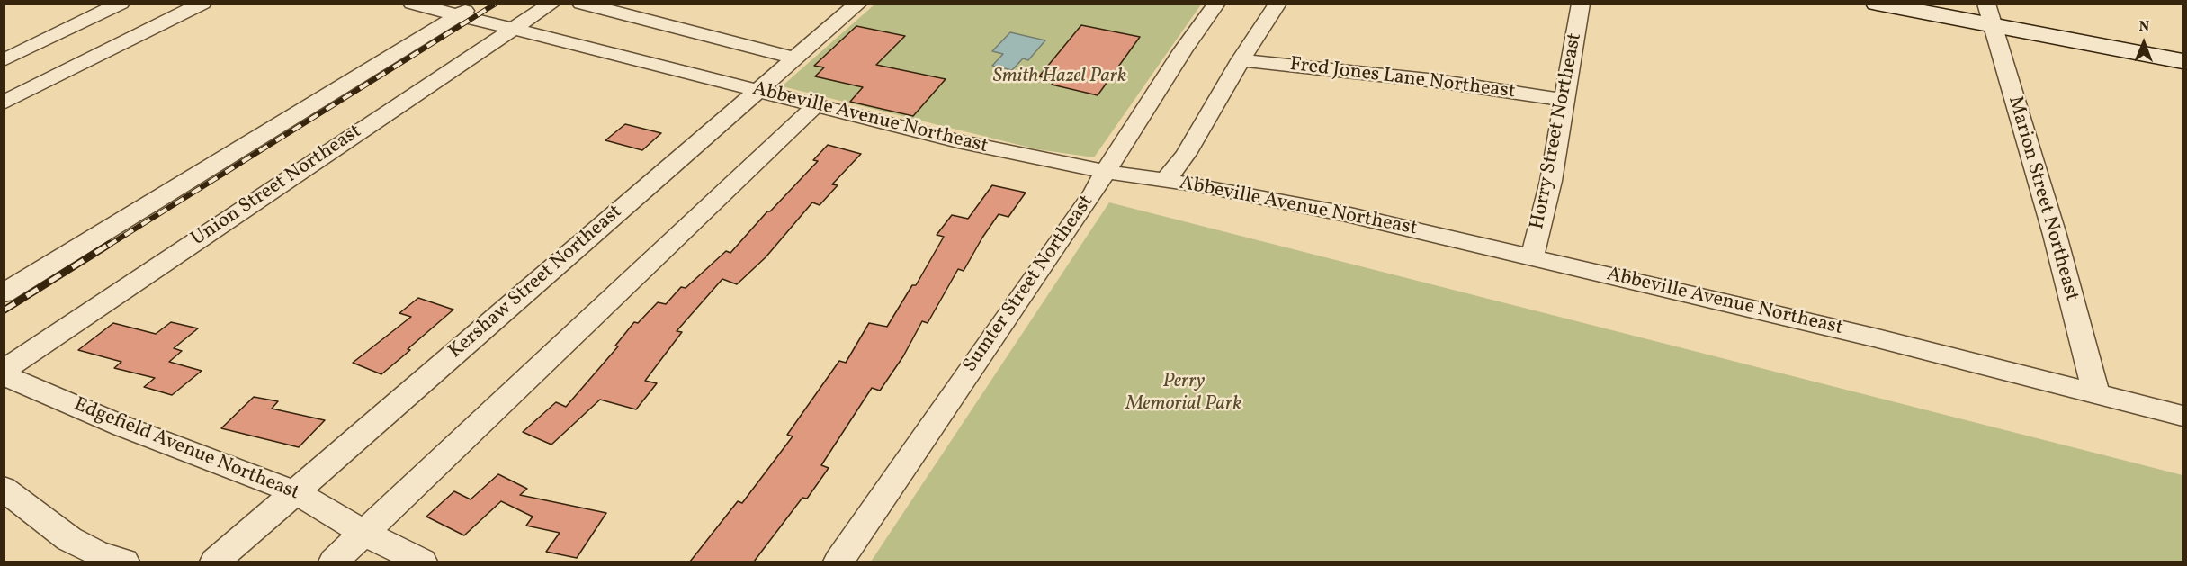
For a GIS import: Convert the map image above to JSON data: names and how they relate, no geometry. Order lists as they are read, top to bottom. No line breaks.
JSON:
{"streets":{"street":["Fred Jones Lane Northeast","Abbeville Avenue Northeast","Horry Street Northeast","Union Street Northeast","Marion Street Northeast","Kershaw Street Northeast","Sumter Street Northeast","Edgefield Avenue Northeast"]},"crossings":[["Fred Jones Lane Northeast","Horry Street Northeast"],["Abbeville Avenue Northeast","Horry Street Northeast"],["Abbeville Avenue Northeast","Union Street Northeast"],["Abbeville Avenue Northeast","Marion Street Northeast"],["Abbeville Avenue Northeast","Kershaw Street Northeast"],["Abbeville Avenue Northeast","Sumter Street Northeast"],["Kershaw Street Northeast","Edgefield Avenue Northeast"]],"parks":["Smith Hazel Park","Perry Memorial Park"],"north":"top"}
